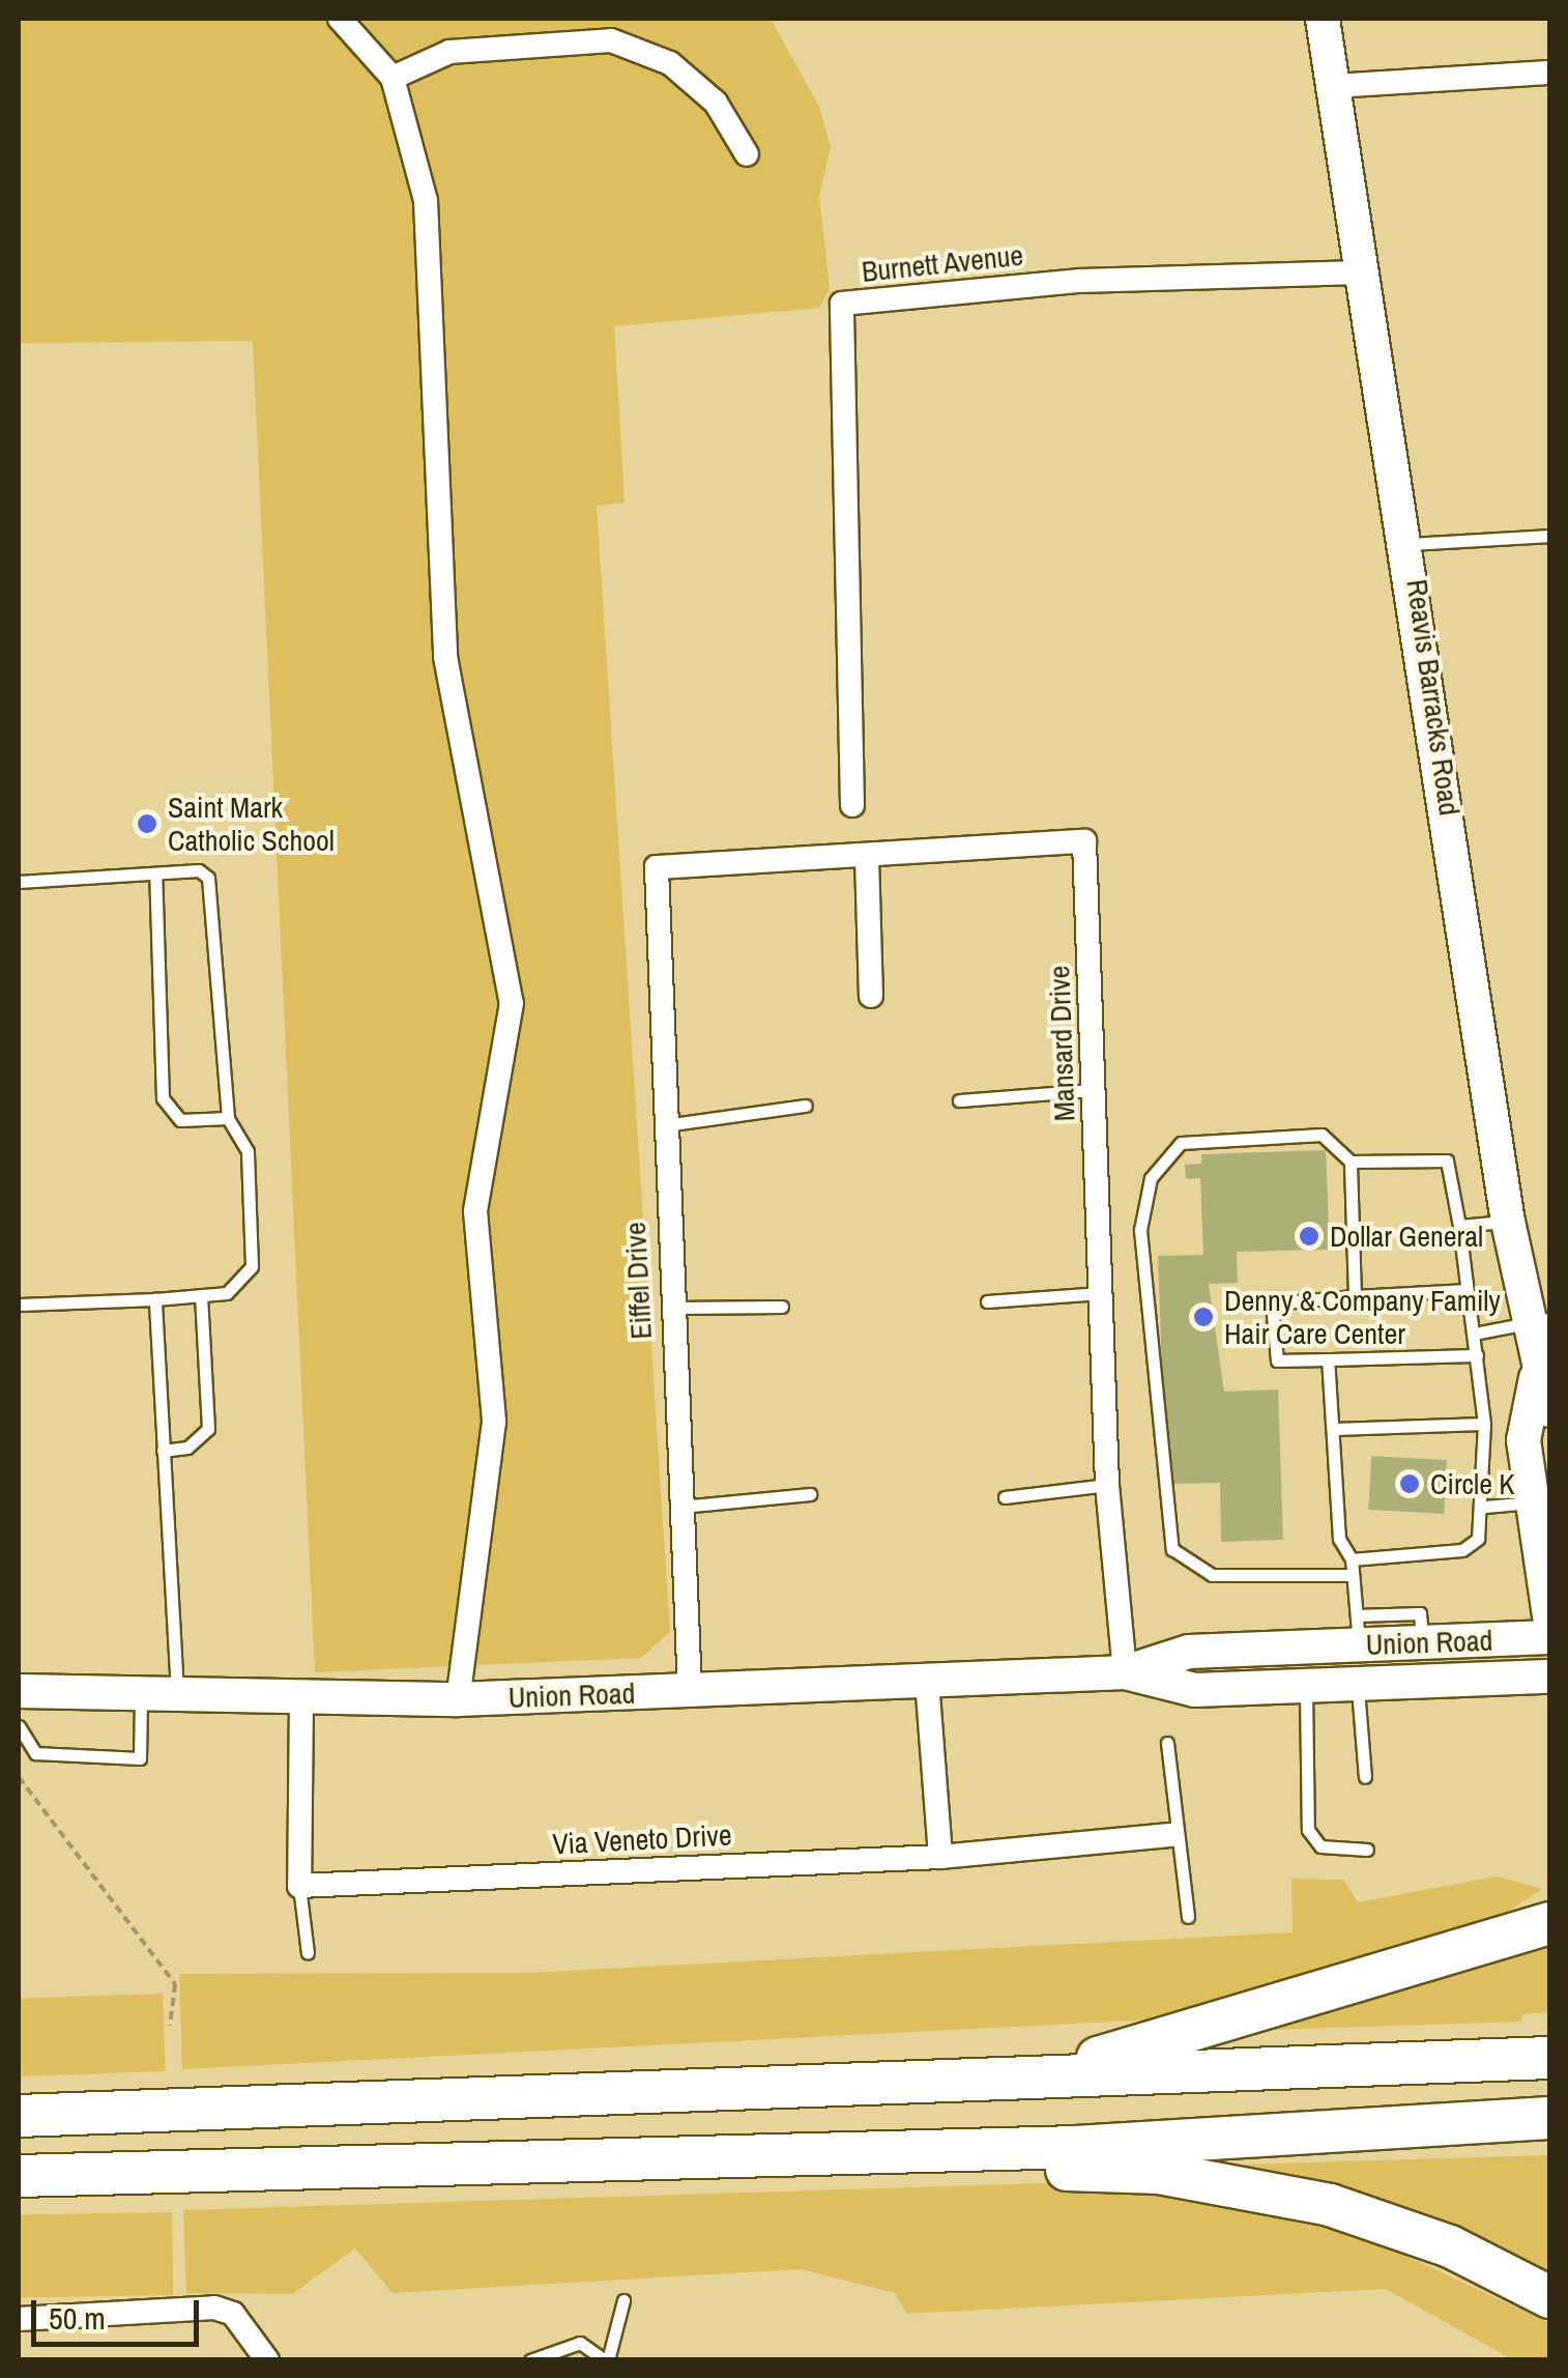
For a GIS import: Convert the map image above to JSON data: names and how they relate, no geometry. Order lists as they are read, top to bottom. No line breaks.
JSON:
{"streets":{"main road":["Reavis Barracks Road","Union Road"],"street":["Burnett Avenue","Mansard Drive","Eiffel Drive","Via Veneto Drive"]},"crossings":[["Burnett Avenue","Reavis Barracks Road"],["Mansard Drive","Eiffel Drive"],["Mansard Drive","Union Road"],["Eiffel Drive","Union Road"]],"places":["Saint Mark Catholic School","Dollar General","Denny & Company Family Hair Care Center","Circle K"],"scale_bar":"50 m"}
